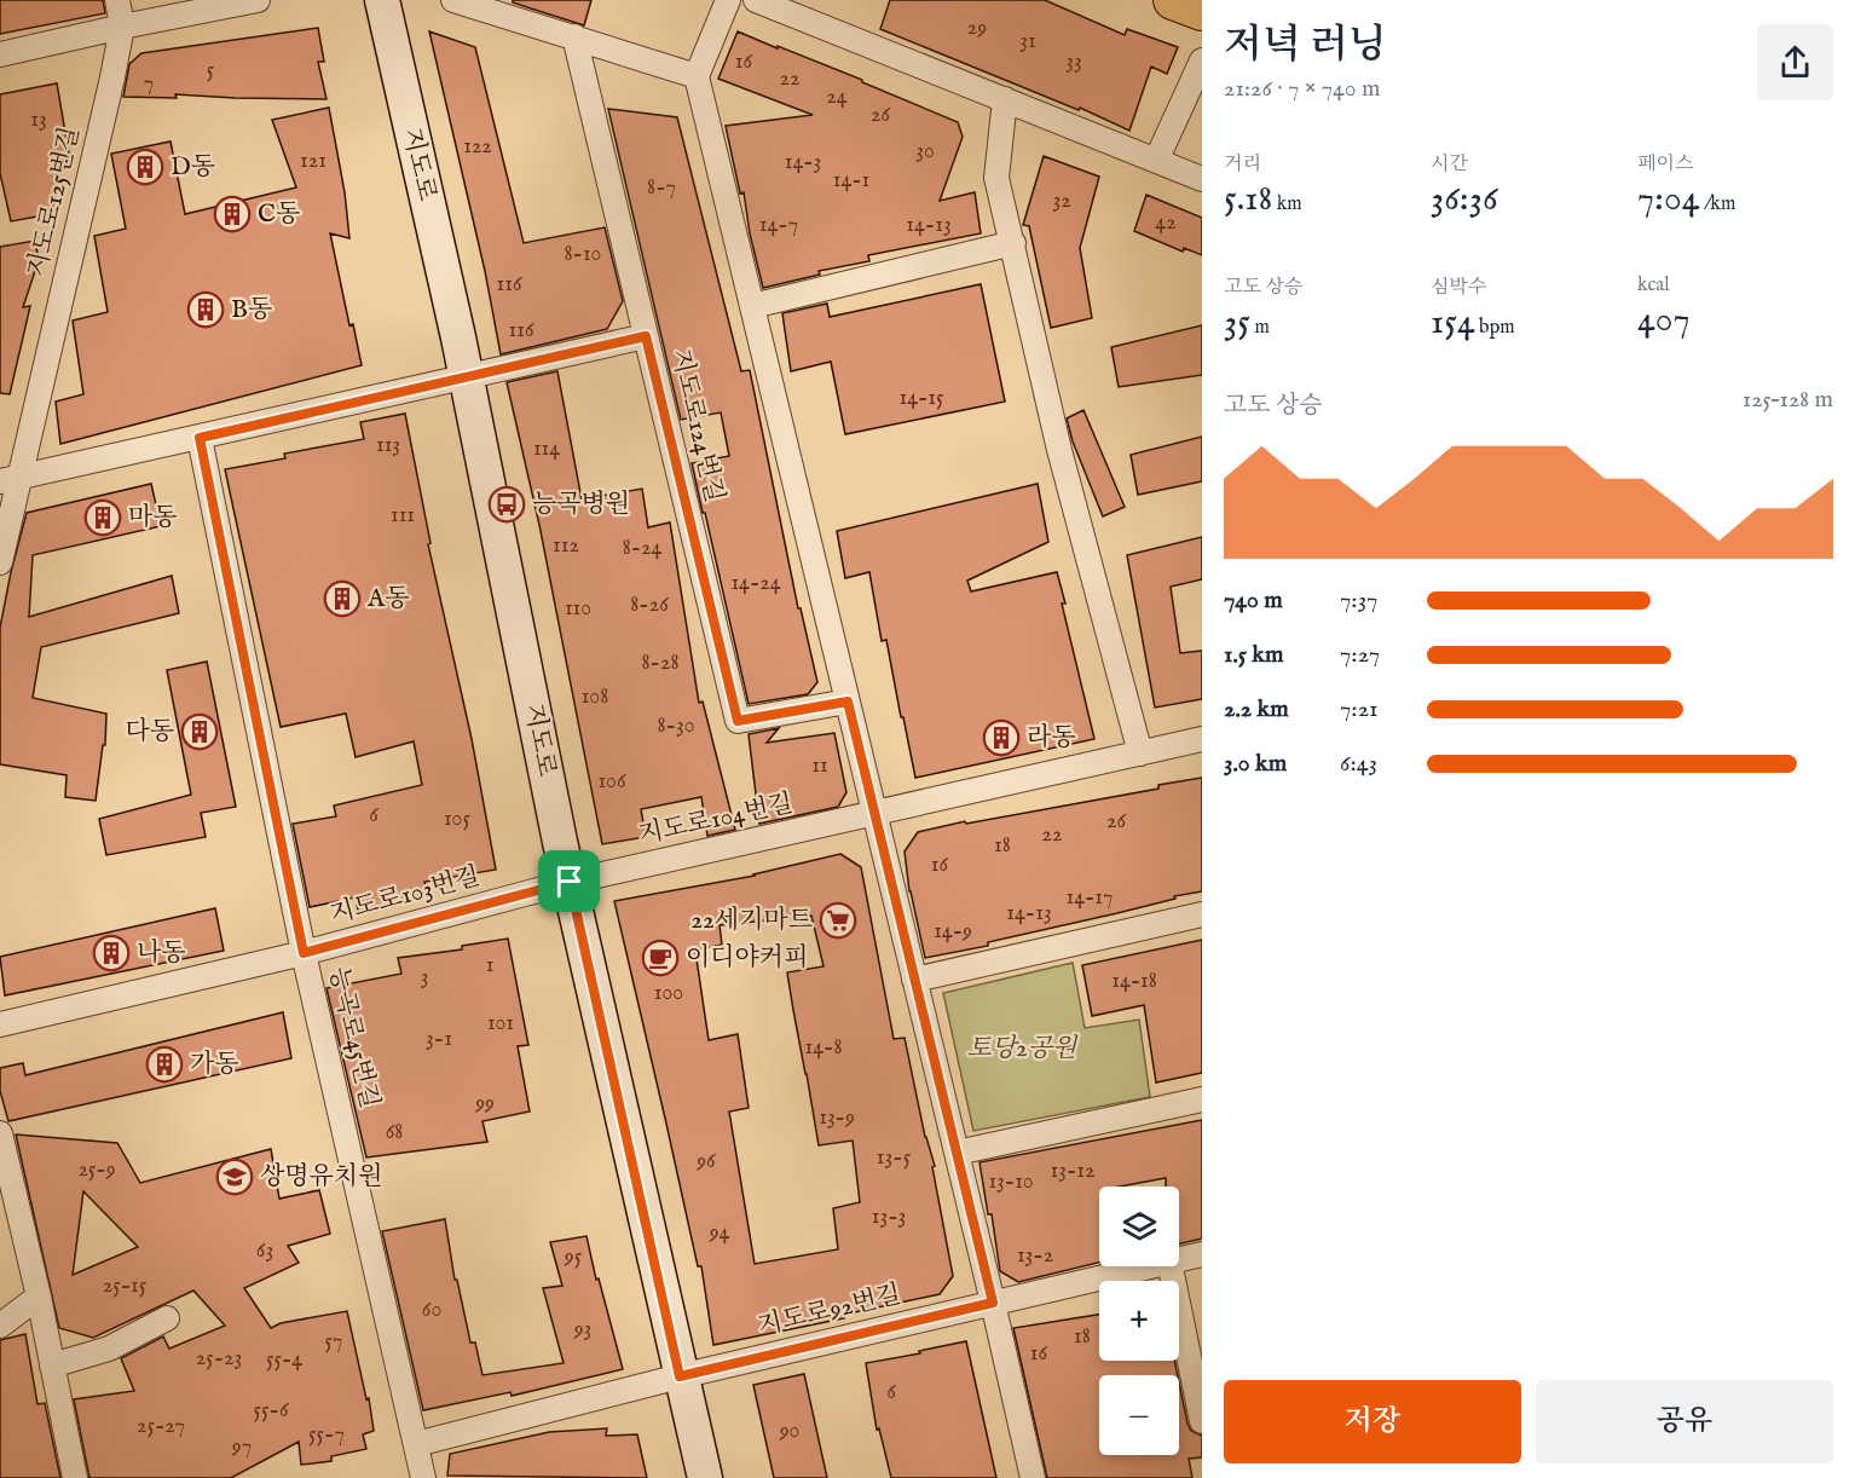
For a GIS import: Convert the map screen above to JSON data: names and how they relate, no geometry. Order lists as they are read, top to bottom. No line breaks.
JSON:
{"streets":{"main road":["지도로"],"street":["지도로125번길","지도로124번길","지도로104번길","지도로103번길","능곡로45번길","지도로92번길"]},"crossings":[["지도로","지도로104번길"],["지도로","지도로103번길"],["지도로","지도로92번길"],["지도로104번길","지도로103번길"],["지도로103번길","능곡로45번길"],["능곡로45번길","지도로92번길"]],"parks":["토당2공원"],"places":{"building":["D동","C동","B동","마동","A동","다동","라동","나동","가동"],"bus stop":["능곡병원"],"supermarket":["22세기마트"],"cafe":["이디야커피"],"school or university":["상명유치원"]},"house_numbers":["29","31","16","33","5","22","7","24","26","13","122","30","121","14-3","14-1","8-7","32","42","14-7","14-13","8-10","116","116","14-15","113","114","111","112","8-24","14-24","8-26","110","8-28","108","8-30","11","106","6","105","26","22","18","16","14-17","14-13","14-9","1","3","14-18","100","101","3-1","14-8","99","13-9","68","13-5","96","25-9","13-12","13-10","13-3","94","63","13-2","95","25-15","60","93","18","57","16","25-23","55-4","6","55-6","25-27","90","55-7","97"],"page":{"heading":["저녁 러닝","21:26 · 7 × 740 m"],"stats":[["거리","5.18 km"],["시간","36:36"],["페이스","7:04 /km"],["고도 상승","35 m"],["심박수","154 bpm"],["kcal","407"]],"chart":["고도 상승","125–128 m"],"list":[{"name":"740 m","note":"7:37"},{"name":"1.5 km","note":"7:27"},{"name":"2.2 km","note":"7:21"},{"name":"3.0 km","note":"6:43"}],"map_buttons":["+","−"],"buttons":["저장","공유"]}}
